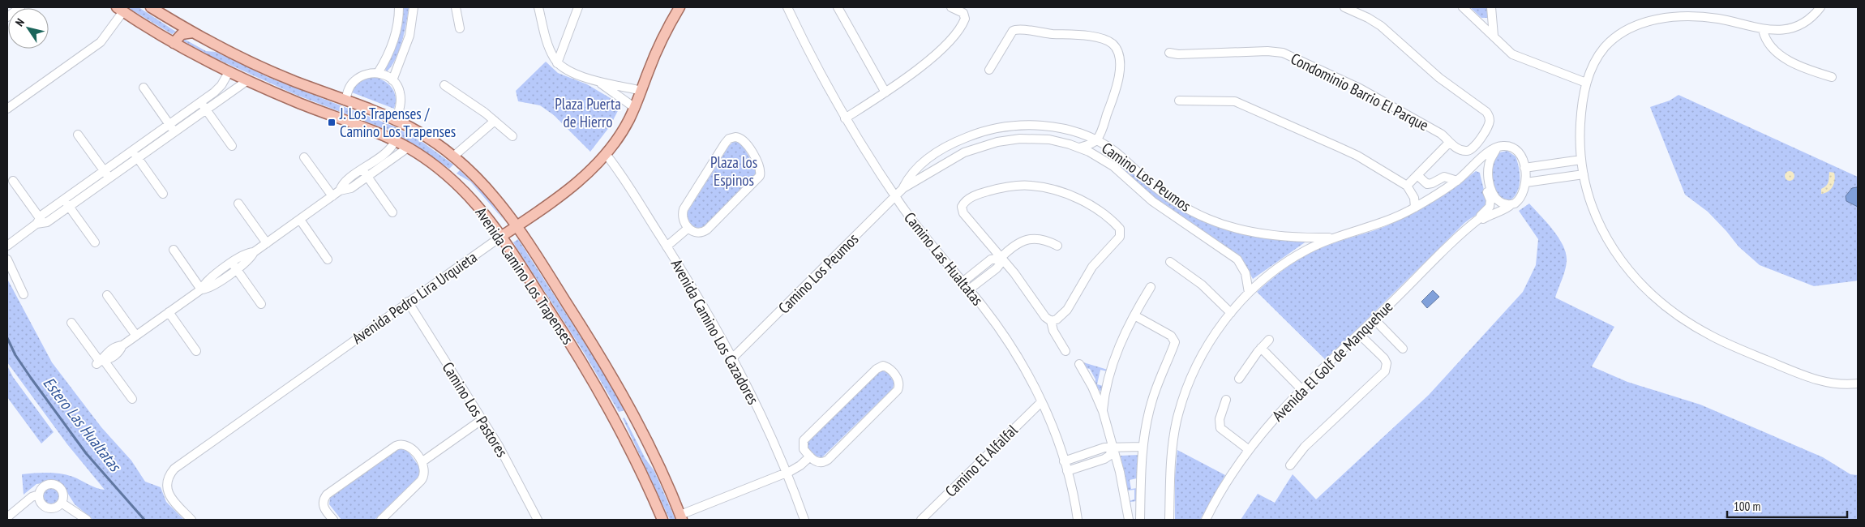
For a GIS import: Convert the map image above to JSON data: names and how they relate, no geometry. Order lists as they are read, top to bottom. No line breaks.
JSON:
{"streets":{"main road":["Avenida Camino Los Trapenses","Avenida Pedro Lira Urquieta"],"street":["Condominio Barrio El Parque","Camino Los Peumos","Camino Las Hualtatas","Avenida Camino Los Cazadores","Avenida El Golf de Manquehue","Camino Los Pastores","Camino El Alfalfal"]},"crossings":[["Camino Los Peumos","Camino Las Hualtatas"],["Camino Los Peumos","Avenida Camino Los Cazadores"],["Camino Las Hualtatas","Camino El Alfalfal"],["Avenida Camino Los Trapenses","Avenida Pedro Lira Urquieta"],["Avenida Pedro Lira Urquieta","Avenida Camino Los Cazadores"],["Avenida Pedro Lira Urquieta","Camino Los Pastores"]],"water":["Estero Las Hualtatas"],"parks":["Plaza Puerta de Hierro","Plaza los Espinos"],"places":{"transit":["J. Los Trapenses / Camino Los Trapenses"]},"scale_bar":"100 m","north":"top left"}
